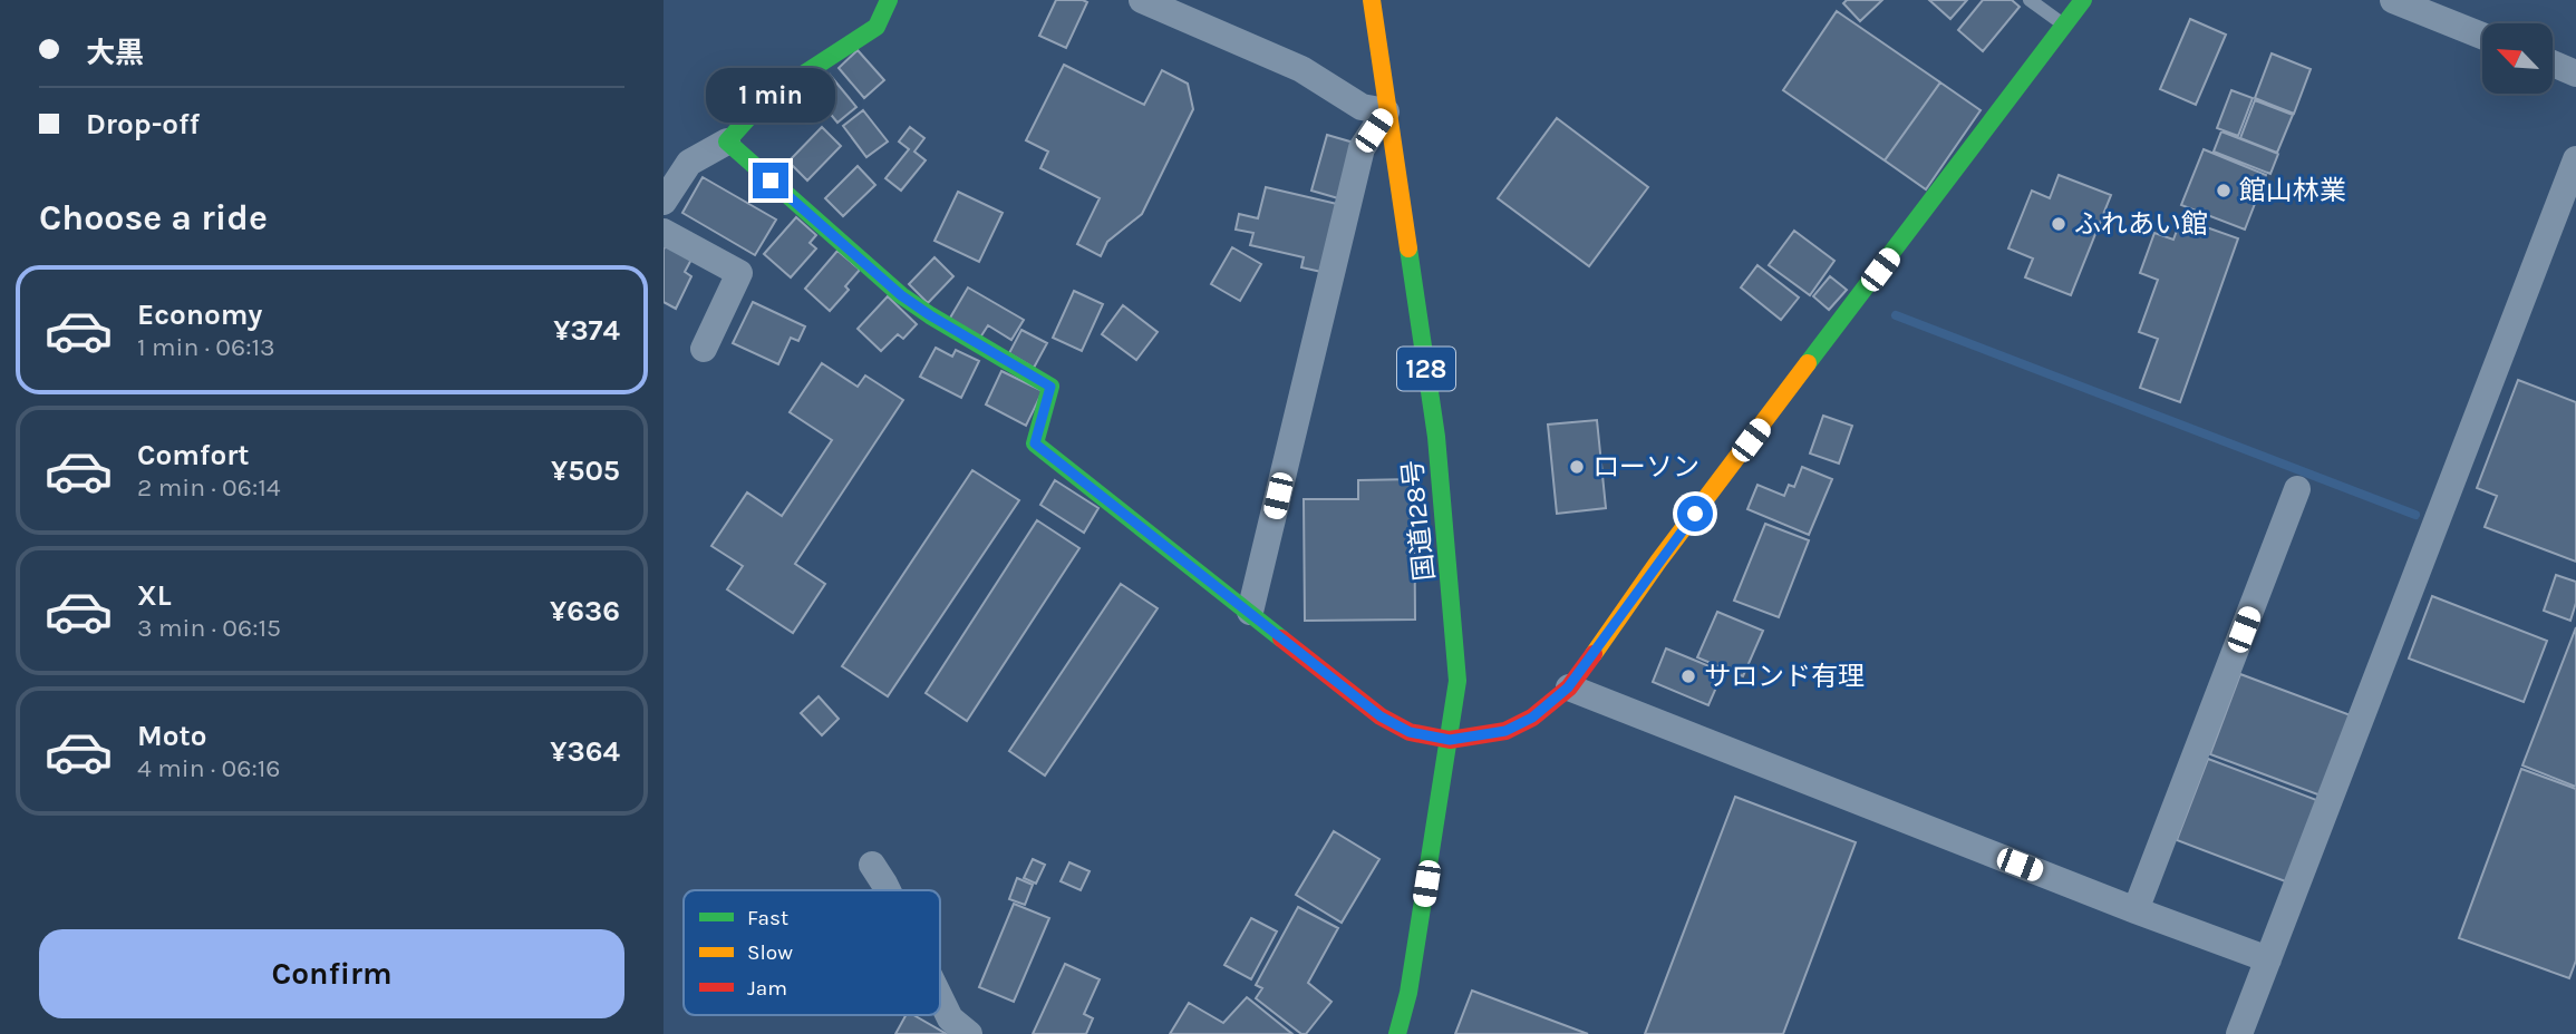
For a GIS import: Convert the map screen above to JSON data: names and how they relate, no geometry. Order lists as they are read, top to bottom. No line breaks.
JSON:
{"streets":{"main road":["128","国道128号"]},"places":["館山林業","ふれあい館","ローソン","サロンド有理"],"legend":["Fast","Slow","Jam"],"north":"top left","page":{"banner":["大黒","Drop-off"],"bubble":"1 min","heading":"Choose a ride","list":[{"name":"Economy","note":"1 min · 06:13","value":"¥374"},{"name":"Comfort","note":"2 min · 06:14","value":"¥505"},{"name":"XL","note":"3 min · 06:15","value":"¥636"},{"name":"Moto","note":"4 min · 06:16","value":"¥364"}],"buttons":"Confirm"}}
